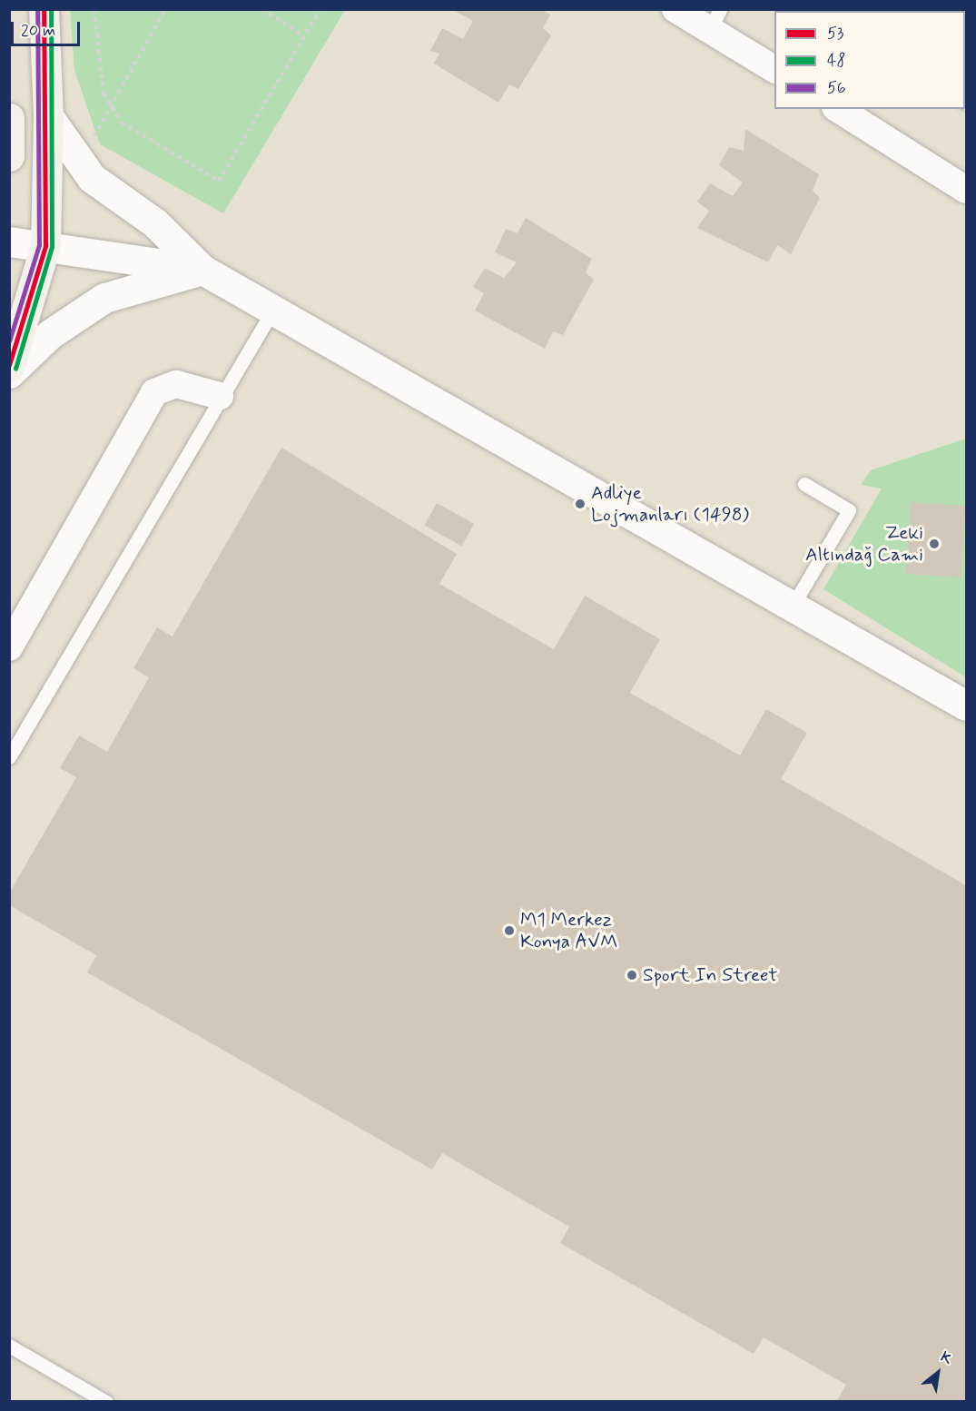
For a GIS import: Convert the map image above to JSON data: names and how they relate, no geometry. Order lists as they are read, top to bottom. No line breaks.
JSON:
{"places":["Adliye Lojmanları (1498)","Zeki Altındağ Cami","M1 Merkez Konya AVM","Sport In Street"],"lines":["transit line 53","transit line 48","transit line 56"],"legend":["53","48","56"],"scale_bar":"20 m","north":"top right"}
